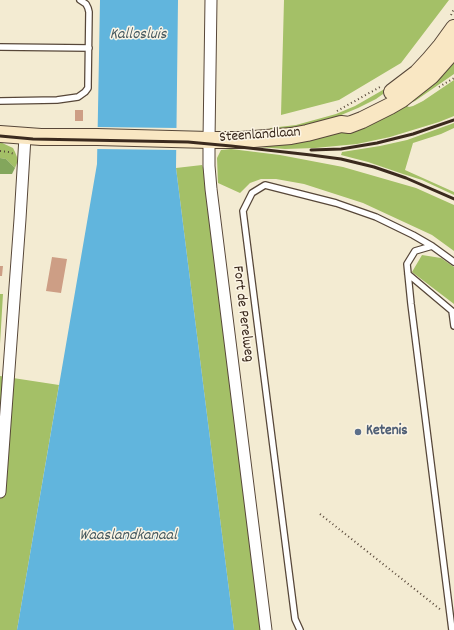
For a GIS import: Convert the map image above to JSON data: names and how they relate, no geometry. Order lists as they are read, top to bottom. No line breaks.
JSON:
{"streets":{"main road":["Steenlandlaan"],"street":["Fort de Perelweg"]},"crossings":[["Steenlandlaan","Fort de Perelweg"]],"water":["Kallosluis","Waaslandkanaal"],"places":["Ketenis"]}
